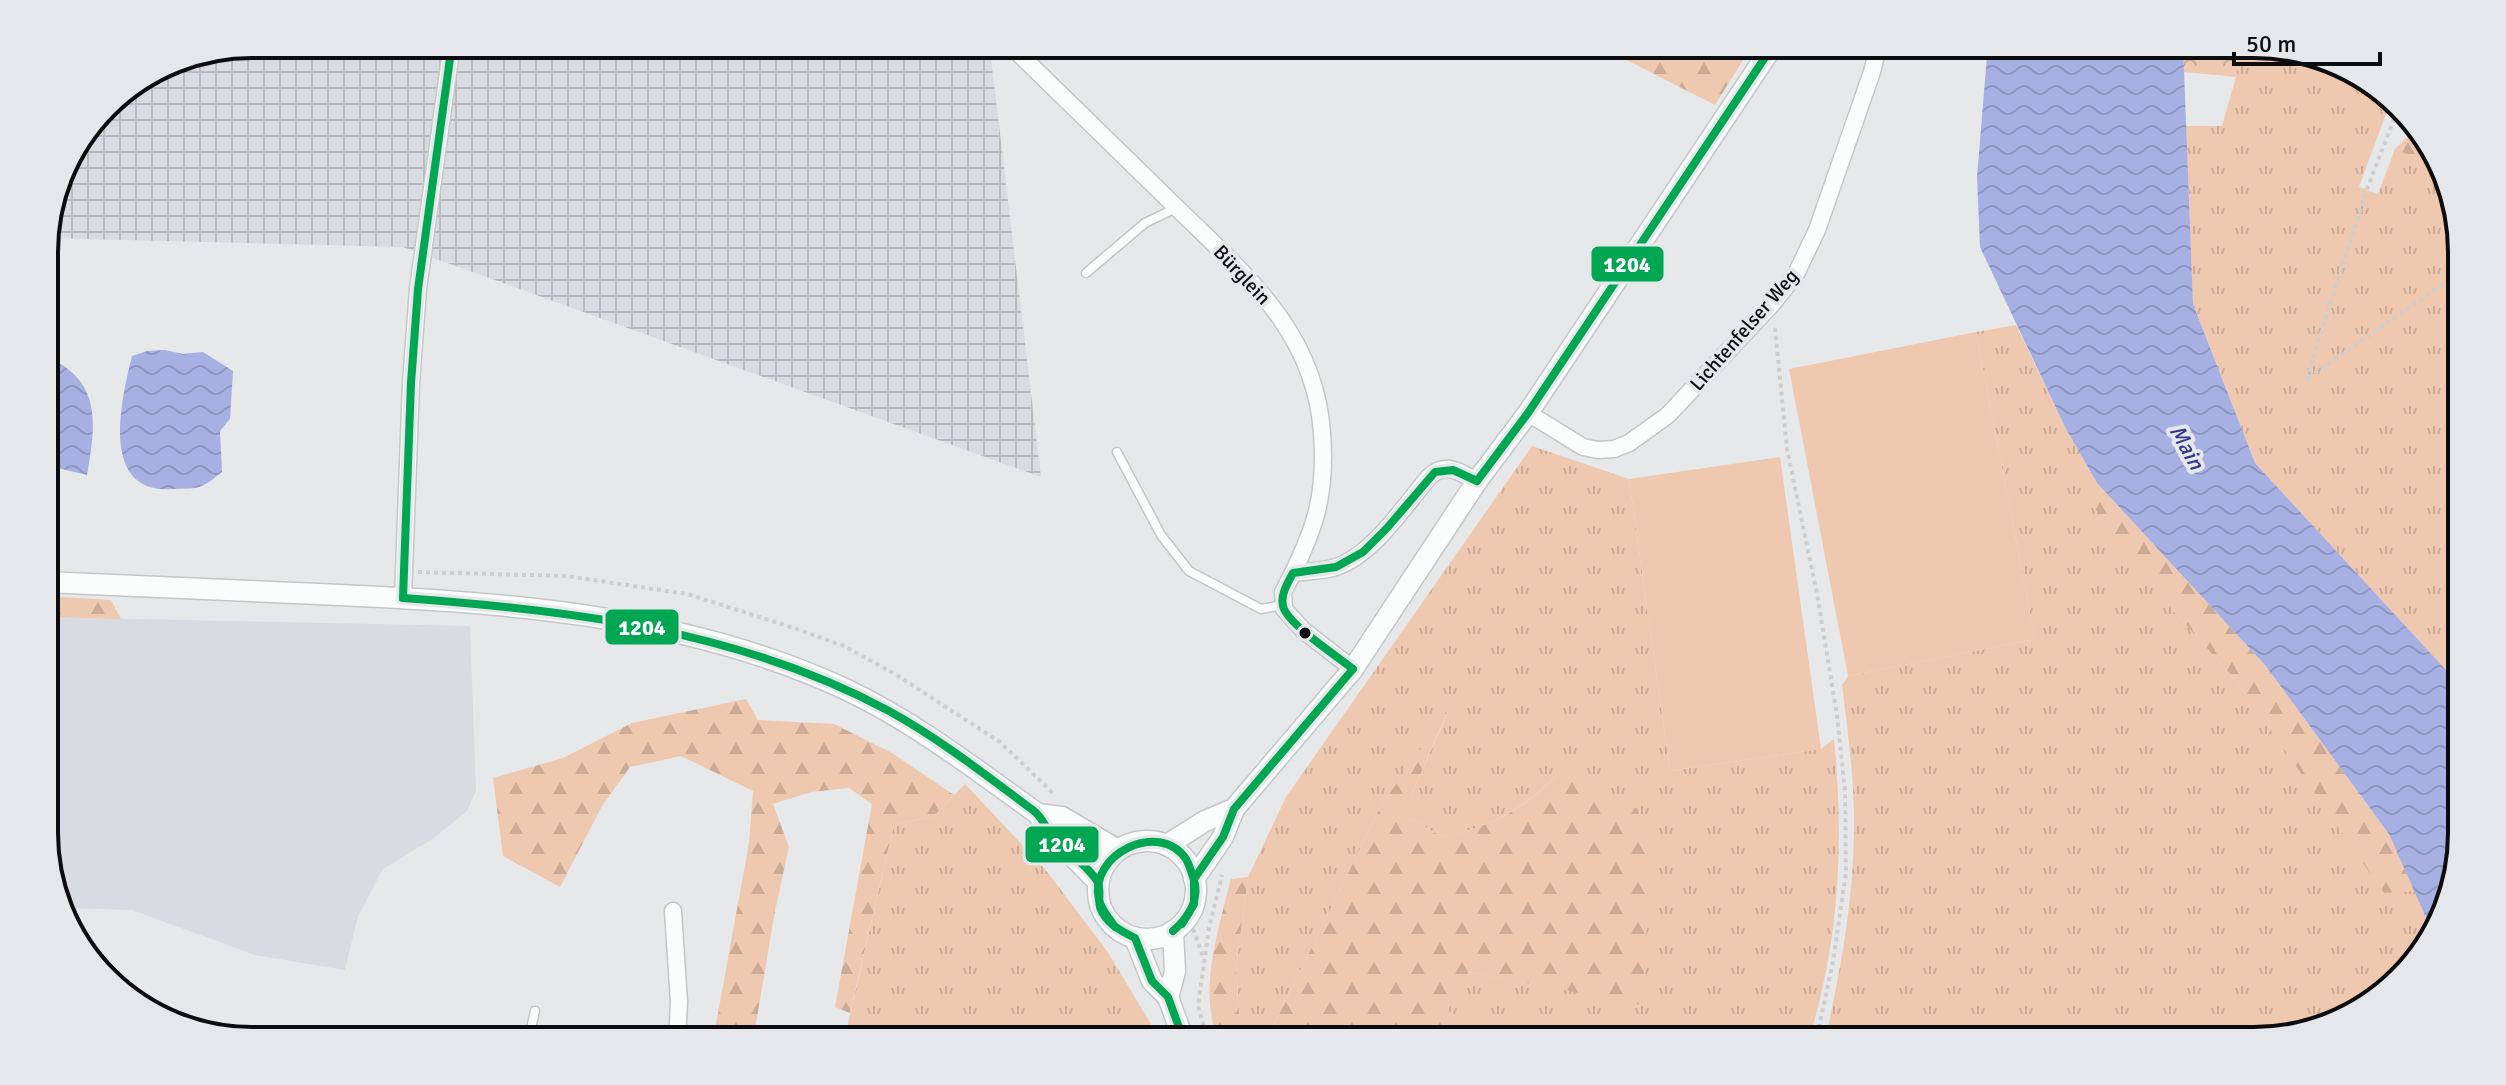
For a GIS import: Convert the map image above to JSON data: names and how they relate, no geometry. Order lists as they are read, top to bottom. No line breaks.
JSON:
{"streets":{"street":["Bürglein","Lichtenfelser Weg"]},"water":["Main"],"lines":["transit line 1204"],"scale_bar":"50 m"}
